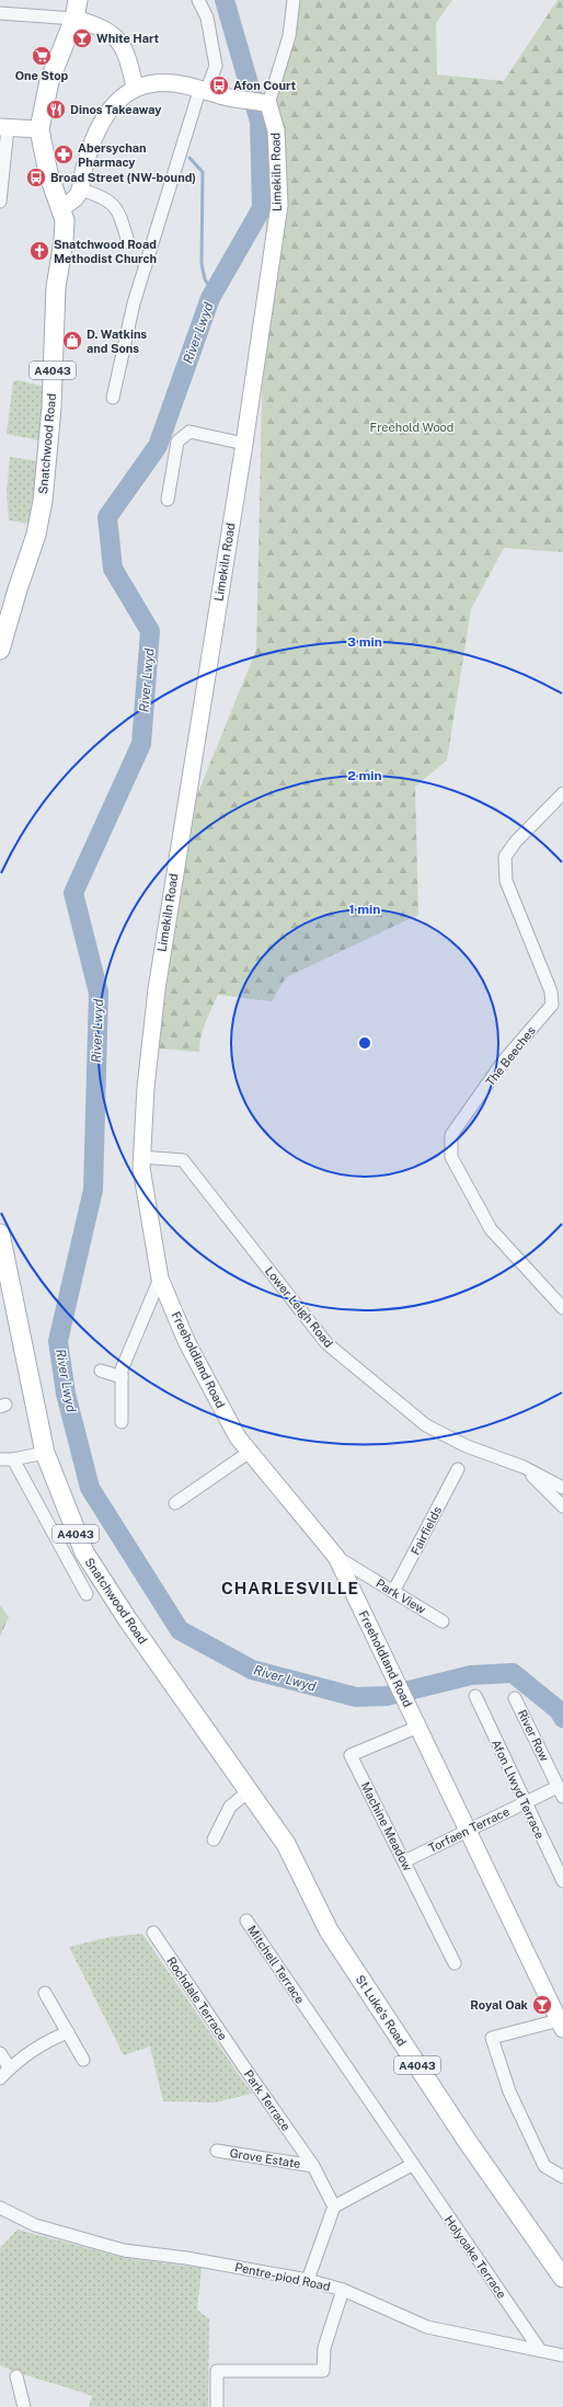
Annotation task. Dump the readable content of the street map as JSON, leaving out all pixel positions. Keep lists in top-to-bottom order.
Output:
{
  "streets": {
    "main road": [
      "Limekiln Road",
      "A4043",
      "Snatchwood Road",
      "Freeholdland Road",
      "St Luke's Road"
    ],
    "street": [
      "The Beeches",
      "Lower Leigh Road",
      "Fairfields",
      "Park View",
      "River Row",
      "Afon Llwyd Terrace",
      "Machine Meadow",
      "Torfaen Terrace",
      "Mitchell Terrace",
      "Rochdale Terrace",
      "Park Terrace",
      "Grove Estate",
      "Holyoake Terrace",
      "Pentre-piod Road"
    ]
  },
  "crossings": [
    ["Limekiln Road", "Lower Leigh Road"],
    ["Limekiln Road", "Freeholdland Road"],
    ["A4043", "Snatchwood Road"],
    ["Snatchwood Road", "St Luke's Road"],
    ["Lower Leigh Road", "Freeholdland Road"],
    ["Freeholdland Road", "Park View"],
    ["Freeholdland Road", "Machine Meadow"],
    ["Freeholdland Road", "Torfaen Terrace"],
    ["Fairfields", "Park View"],
    ["River Row", "Torfaen Terrace"],
    ["Afon Llwyd Terrace", "Torfaen Terrace"],
    ["Machine Meadow", "Torfaen Terrace"],
    ["Mitchell Terrace", "Holyoake Terrace"],
    ["Rochdale Terrace", "Park Terrace"],
    ["Park Terrace", "Grove Estate"],
    ["Holyoake Terrace", "Pentre-piod Road"]
  ],
  "districts": ["CHARLESVILLE"],
  "water": ["River Lwyd"],
  "parks": ["Freehold Wood"],
  "places": {
    "bar": ["White Hart", "Royal Oak"],
    "supermarket": ["One Stop"],
    "bus stop": ["Afon Court", "Broad Street (NW-bound)"],
    "restaurant": ["Dinos Takeaway"],
    "pharmacy": ["Abersychan Pharmacy"],
    "church": ["Snatchwood Road Methodist Church"],
    "shop": ["D. Watkins and Sons"]
  },
  "rings": ["3 min", "2 min", "1 min"]
}
